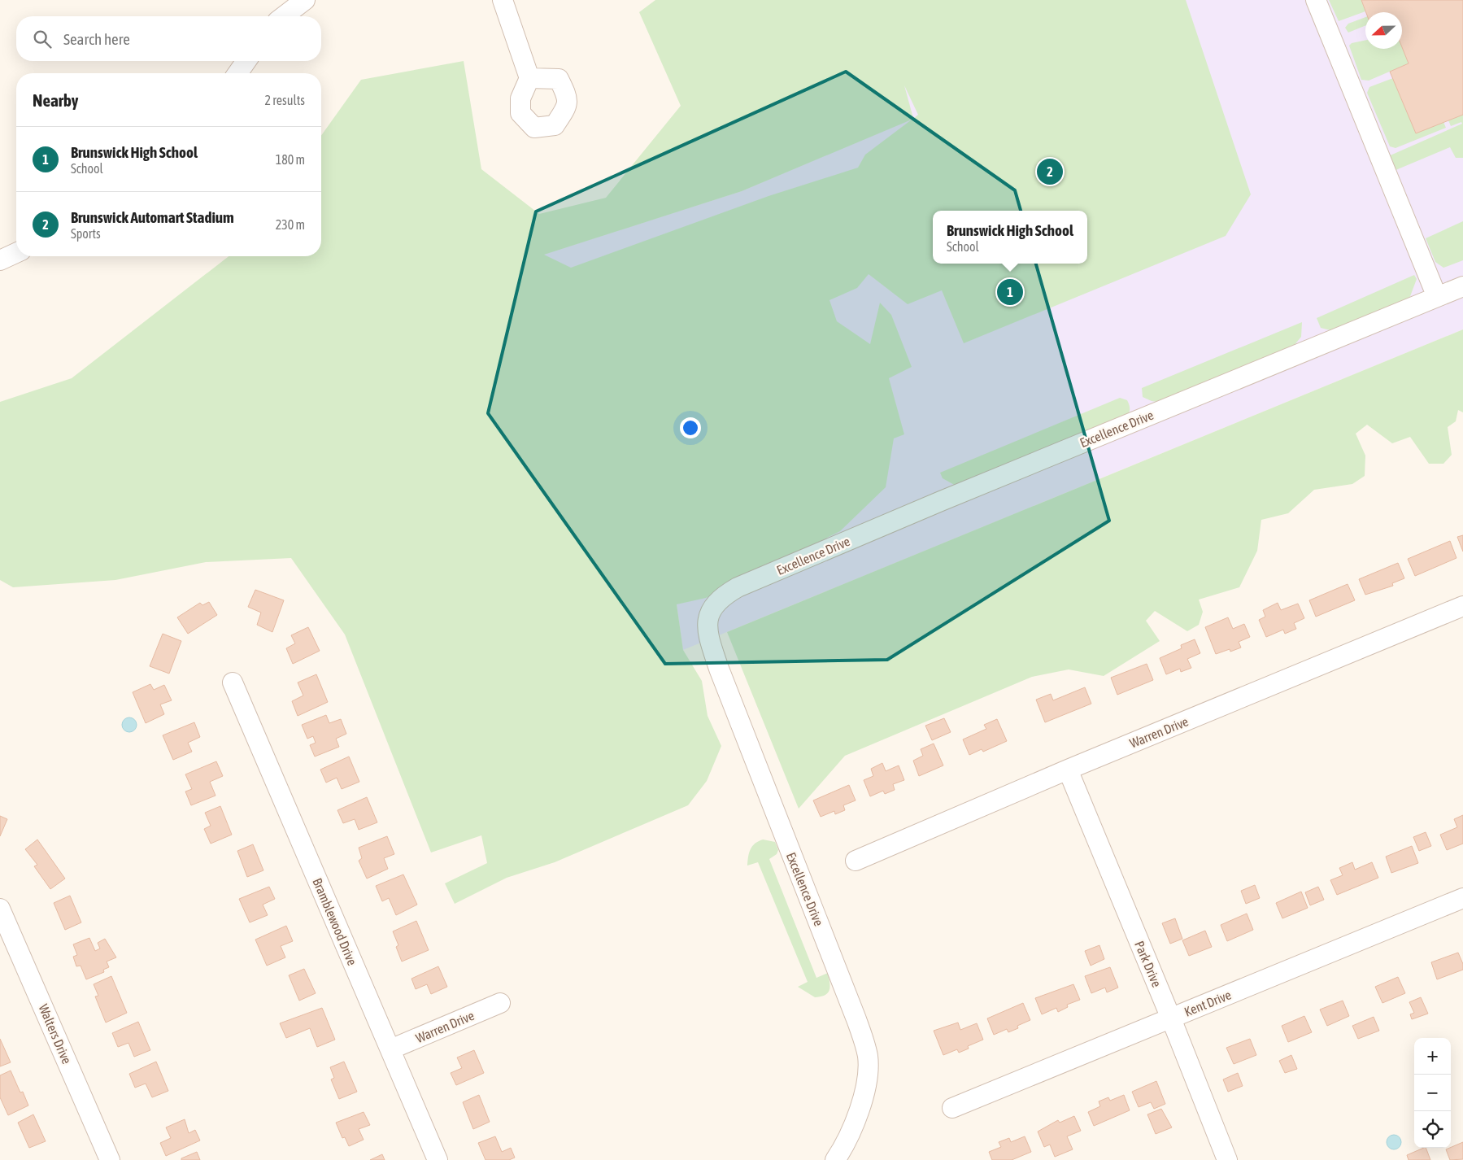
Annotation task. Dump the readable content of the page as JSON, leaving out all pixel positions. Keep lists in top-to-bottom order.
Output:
{
  "streets": {
    "street": [
      "Excellence Drive",
      "Warren Drive",
      "Bramblewood Drive",
      "Park Drive",
      "Kent Drive",
      "Walters Drive"
    ]
  },
  "crossings": [
    ["Warren Drive", "Bramblewood Drive"],
    ["Warren Drive", "Park Drive"],
    ["Park Drive", "Kent Drive"]
  ],
  "north": "left",
  "page": {
    "search": "Search here",
    "heading": ["Nearby", "2 results"],
    "list": [
      {
        "mark": "1",
        "name": "Brunswick High School",
        "note": "School",
        "value": "180 m"
      },
      {
        "mark": "2",
        "name": "Brunswick Automart Stadium",
        "note": "Sports",
        "value": "230 m"
      }
    ],
    "pins": ["2", "1"],
    "popup": ["Brunswick High School", "School"],
    "map_buttons": ["+", "−"]
  }
}
